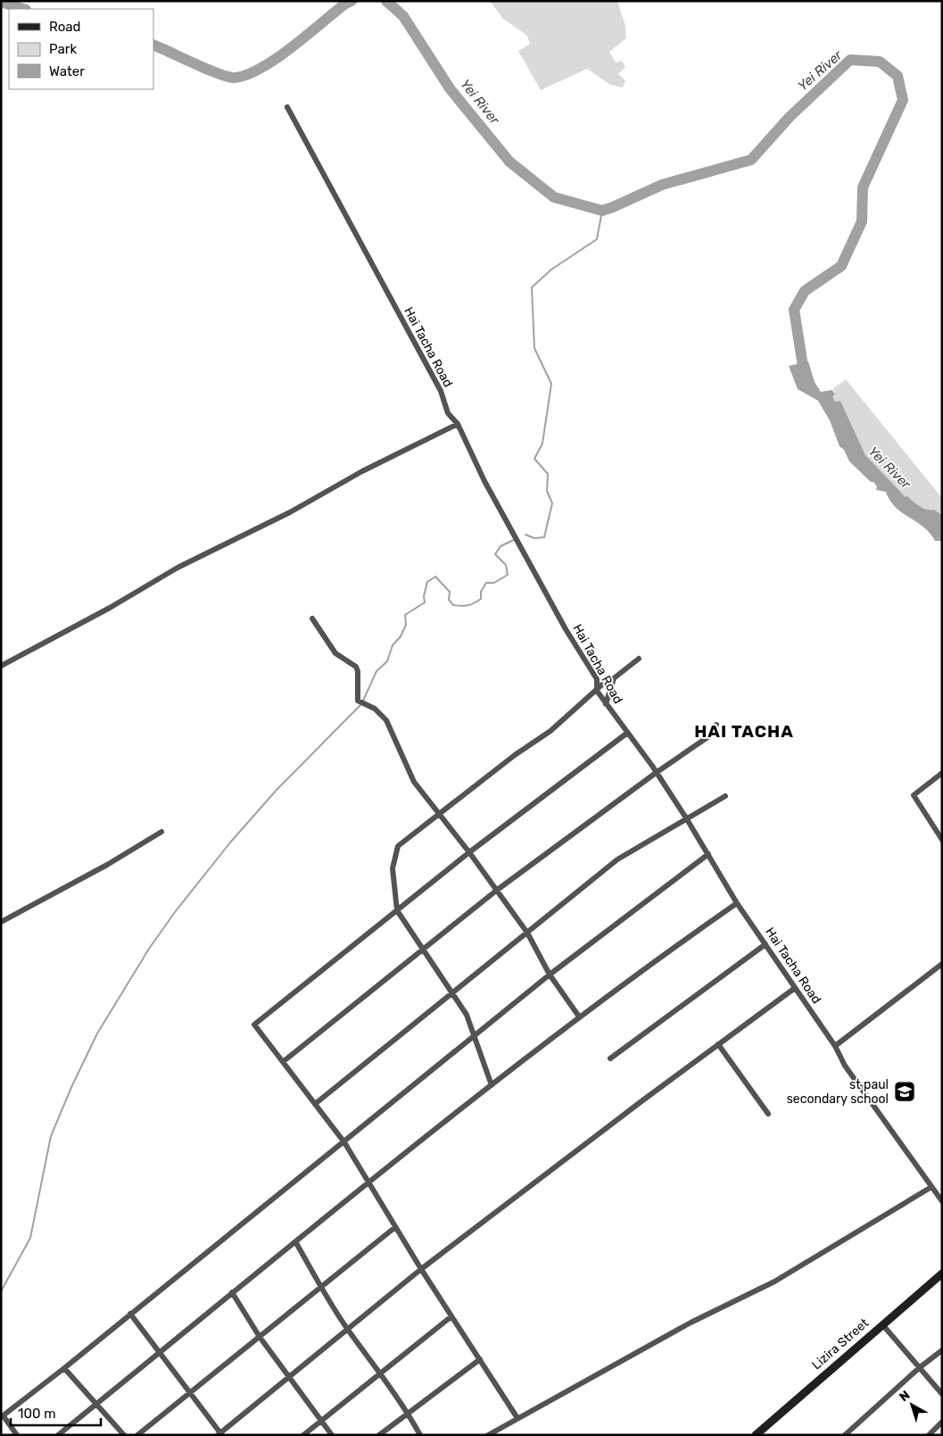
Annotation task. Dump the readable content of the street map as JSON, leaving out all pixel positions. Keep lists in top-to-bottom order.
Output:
{
  "streets": {
    "street": ["Hai Tacha Road", "Lizira Street"]
  },
  "districts": ["HAI TACHA"],
  "water": ["Yei River"],
  "places": {
    "school or university": ["st paul secondary school"]
  },
  "legend": ["Road", "Park", "Water"],
  "scale_bar": "100 m",
  "north": "top left"
}
